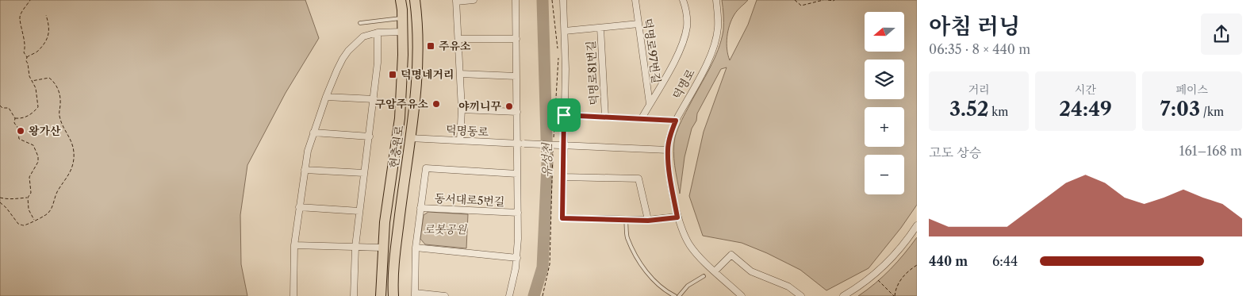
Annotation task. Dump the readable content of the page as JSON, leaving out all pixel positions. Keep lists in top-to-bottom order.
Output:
{
  "streets": {
    "main road": ["현충원로"],
    "street": [
      "덕명로97번길",
      "덕명로81번길",
      "덕명로",
      "덕명동로",
      "동서대로5번길"
    ]
  },
  "crossings": [
    ["덕명로97번길", "덕명로81번길"],
    ["덕명로81번길", "덕명로"],
    ["덕명동로", "현충원로"],
    ["덕명동로", "동서대로5번길"]
  ],
  "water": ["유성천"],
  "parks": ["로봇공원"],
  "places": {
    "transit": ["주유소", "덕명네거리"],
    "other": ["구암주유소", "야끼니꾸", "왕가산"]
  },
  "north": "left",
  "page": {
    "heading": ["아침 러닝", "06:35 · 8 × 440 m"],
    "map_buttons": ["+", "−"],
    "stats": [
      ["거리", "3.52 km"],
      ["시간", "24:49"],
      ["페이스", "7:03 /km"]
    ],
    "chart": ["고도 상승", "161–168 m"],
    "list": [
      {
        "name": "440 m",
        "note": "6:44"
      }
    ]
  }
}
